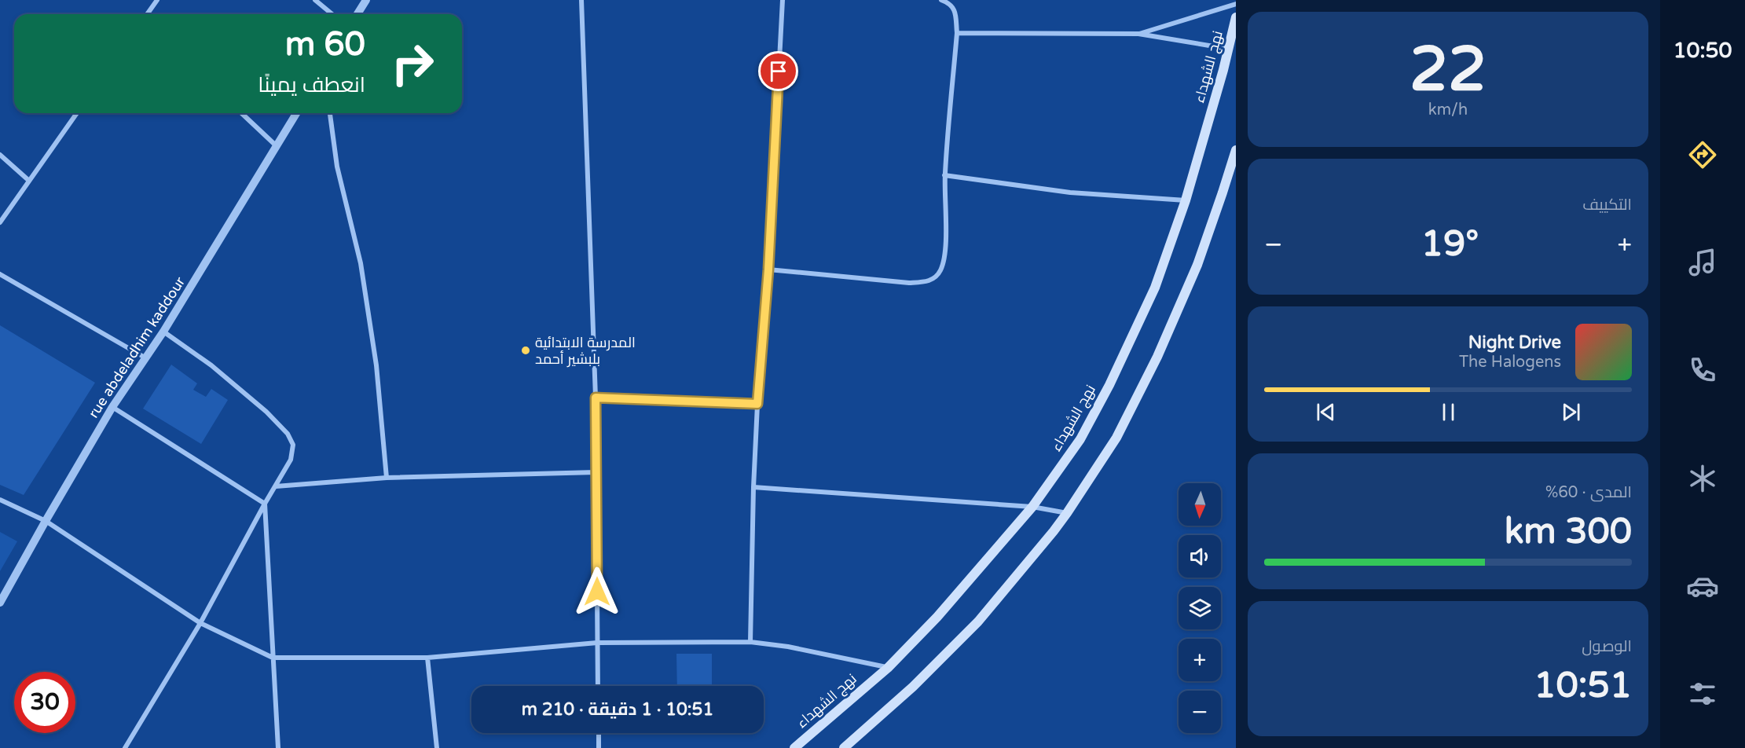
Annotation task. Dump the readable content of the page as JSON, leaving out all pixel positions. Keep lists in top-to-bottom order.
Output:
{
  "streets": {
    "main road": ["نهج الشهداء"],
    "street": ["rue abdeladhim kaddour"]
  },
  "places": ["المدرسة الابتدائية بلبشير أحمد"],
  "north": "bottom",
  "page": {
    "tabs": "10:50",
    "tile": [
      ["22", "km/h"],
      "التكييف",
      ["المدى · 60%", "300 km"],
      ["الوصول", "10:51"]
    ],
    "turn": ["60 m", "انعطف يمينًا"],
    "heat": ["−", "19°", "+"],
    "song": ["Night Drive", "The Halogens"],
    "map_buttons": ["+", "−"],
    "limit": "30",
    "trip": "10:51 · 1 دقيقة · 210 m"
  }
}
